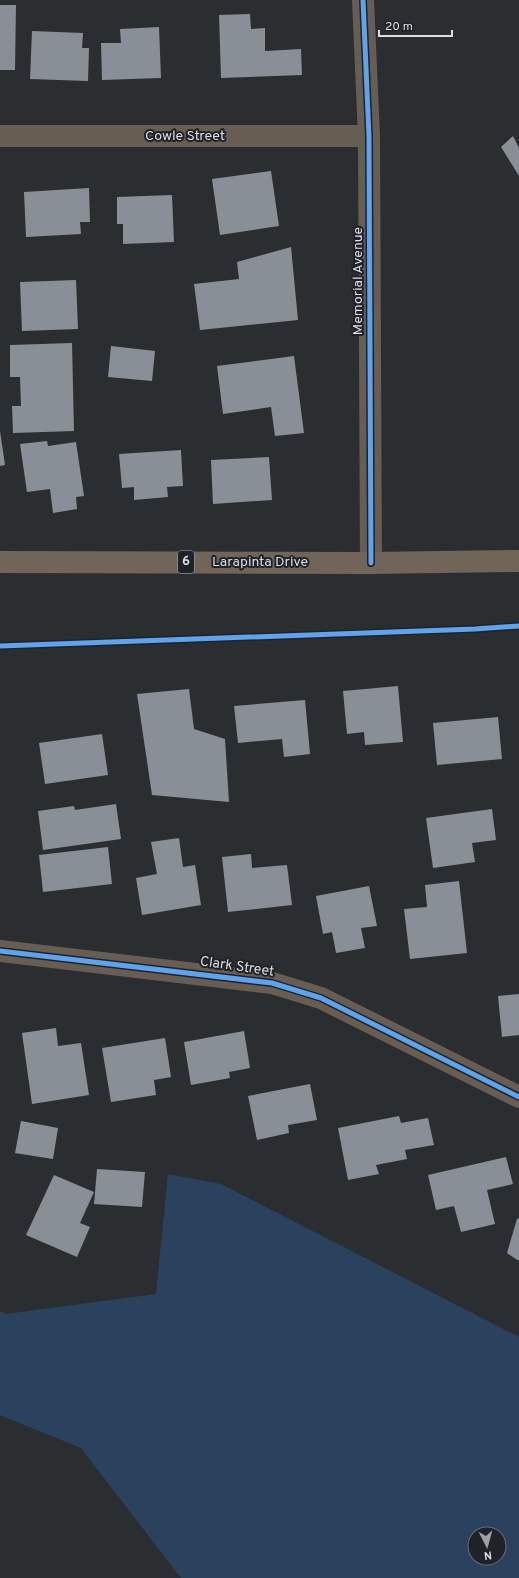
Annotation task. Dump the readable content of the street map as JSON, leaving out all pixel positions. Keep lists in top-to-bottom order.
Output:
{
  "streets": {
    "main road": ["6", "Larapinta Drive"],
    "street": ["Cowle Street", "Memorial Avenue", "Clark Street"]
  },
  "crossings": [
    ["Cowle Street", "Memorial Avenue"],
    ["Memorial Avenue", "Larapinta Drive"]
  ],
  "scale_bar": "20 m",
  "north": "bottom"
}
